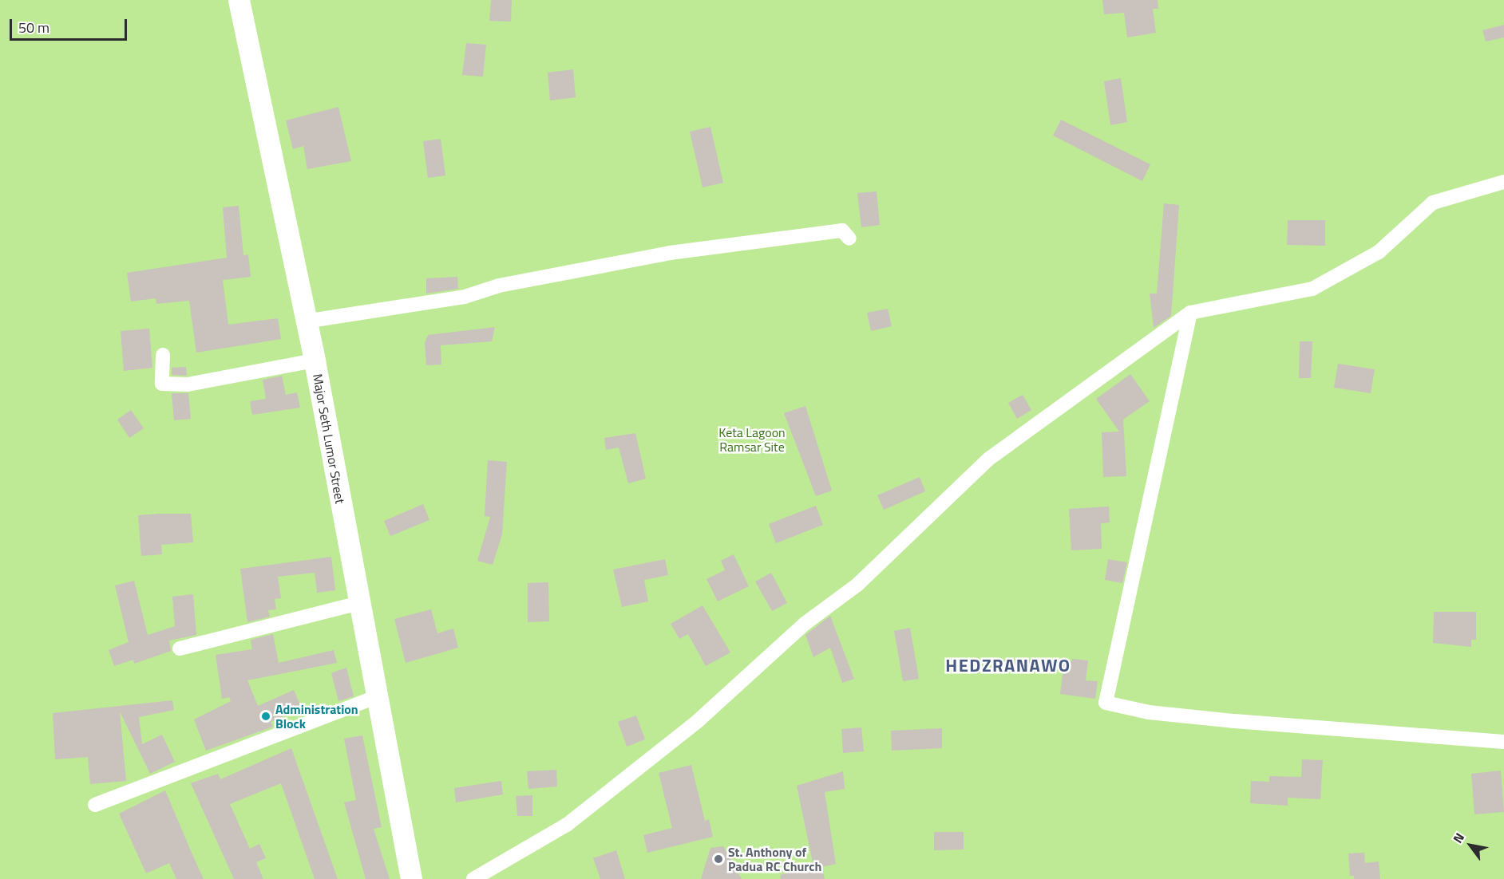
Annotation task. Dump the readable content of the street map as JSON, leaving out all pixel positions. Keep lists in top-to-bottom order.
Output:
{
  "streets": {
    "main road": ["Major Seth Lumor Street"]
  },
  "districts": ["HEDZRANAWO"],
  "parks": ["Keta Lagoon Ramsar Site"],
  "places": ["Administration Block", "St. Anthony of Padua RC Church"],
  "scale_bar": "50 m",
  "north": "top left"
}
